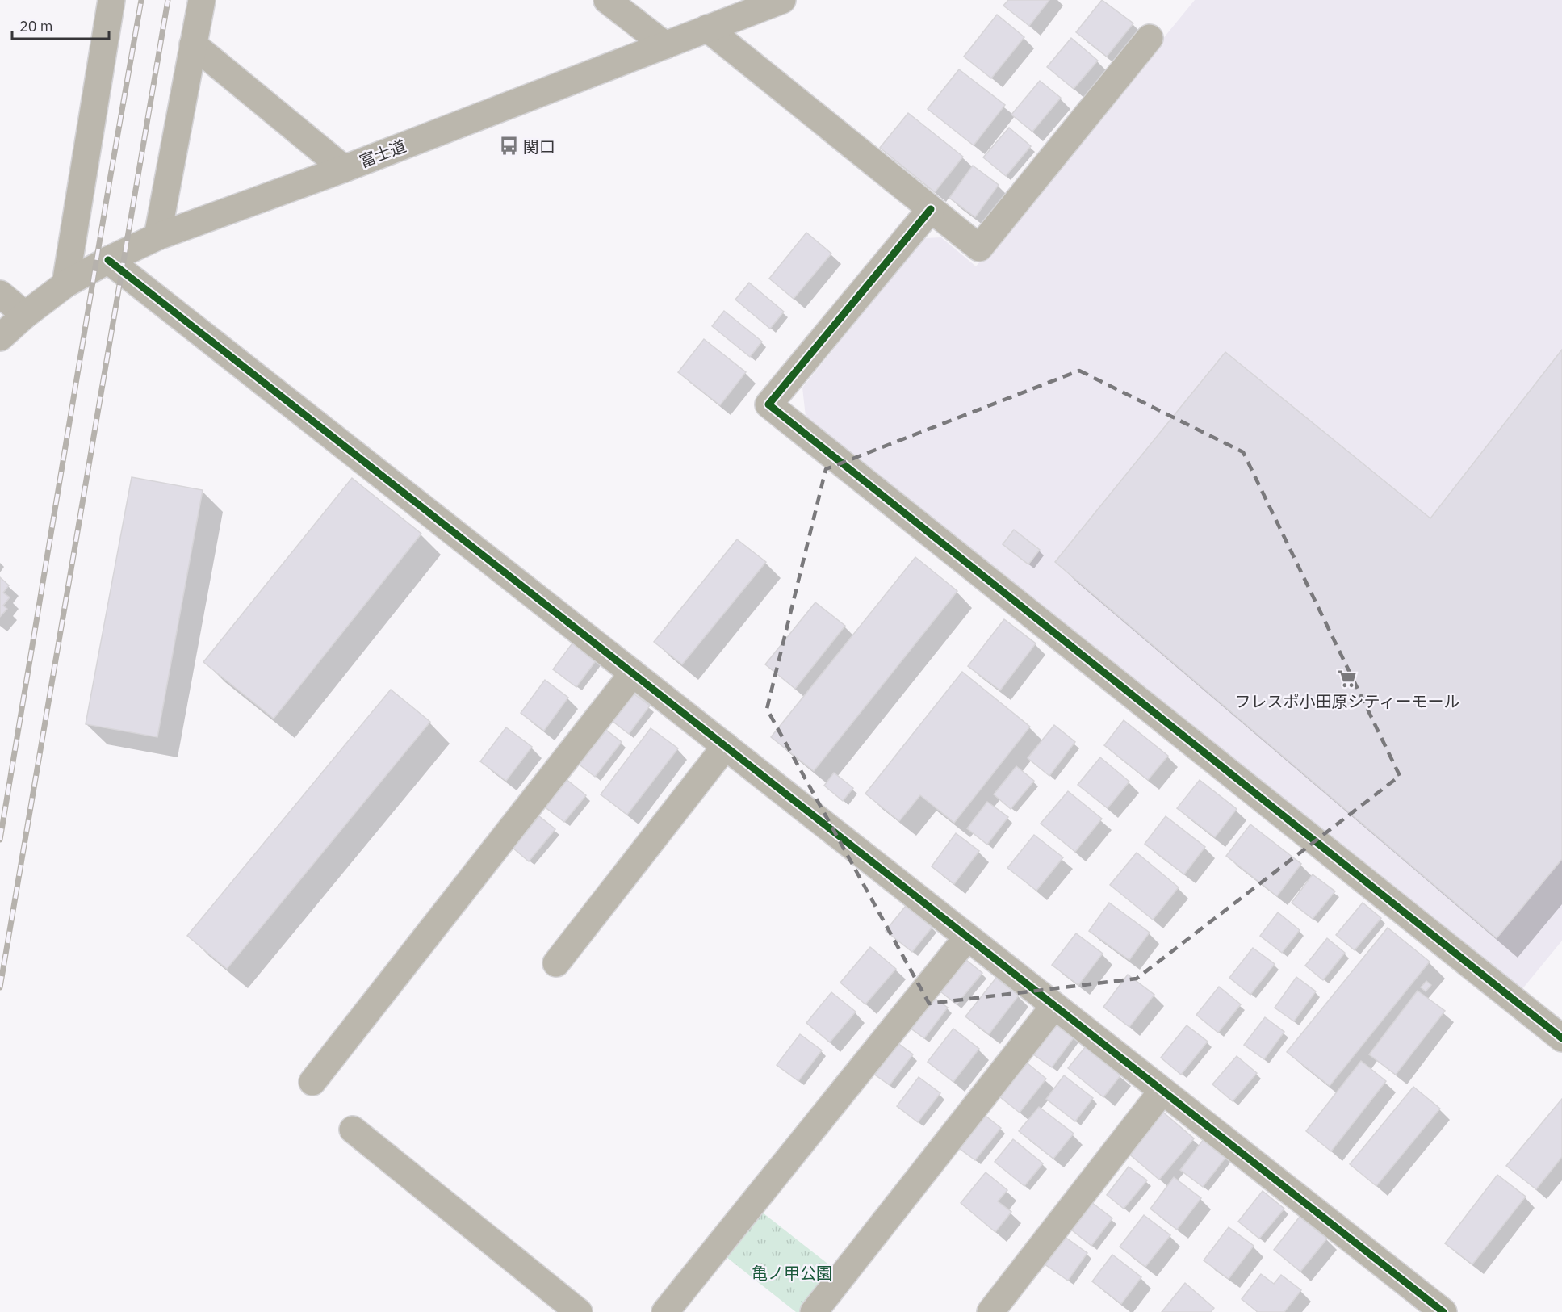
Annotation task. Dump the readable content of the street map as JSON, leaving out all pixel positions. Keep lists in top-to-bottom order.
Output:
{
  "streets": {
    "street": ["富士道"]
  },
  "parks": ["亀ノ甲公園"],
  "places": {
    "bus stop": ["関口"],
    "supermarket": ["フレスポ小田原シティーモール"]
  },
  "scale_bar": "20 m"
}
